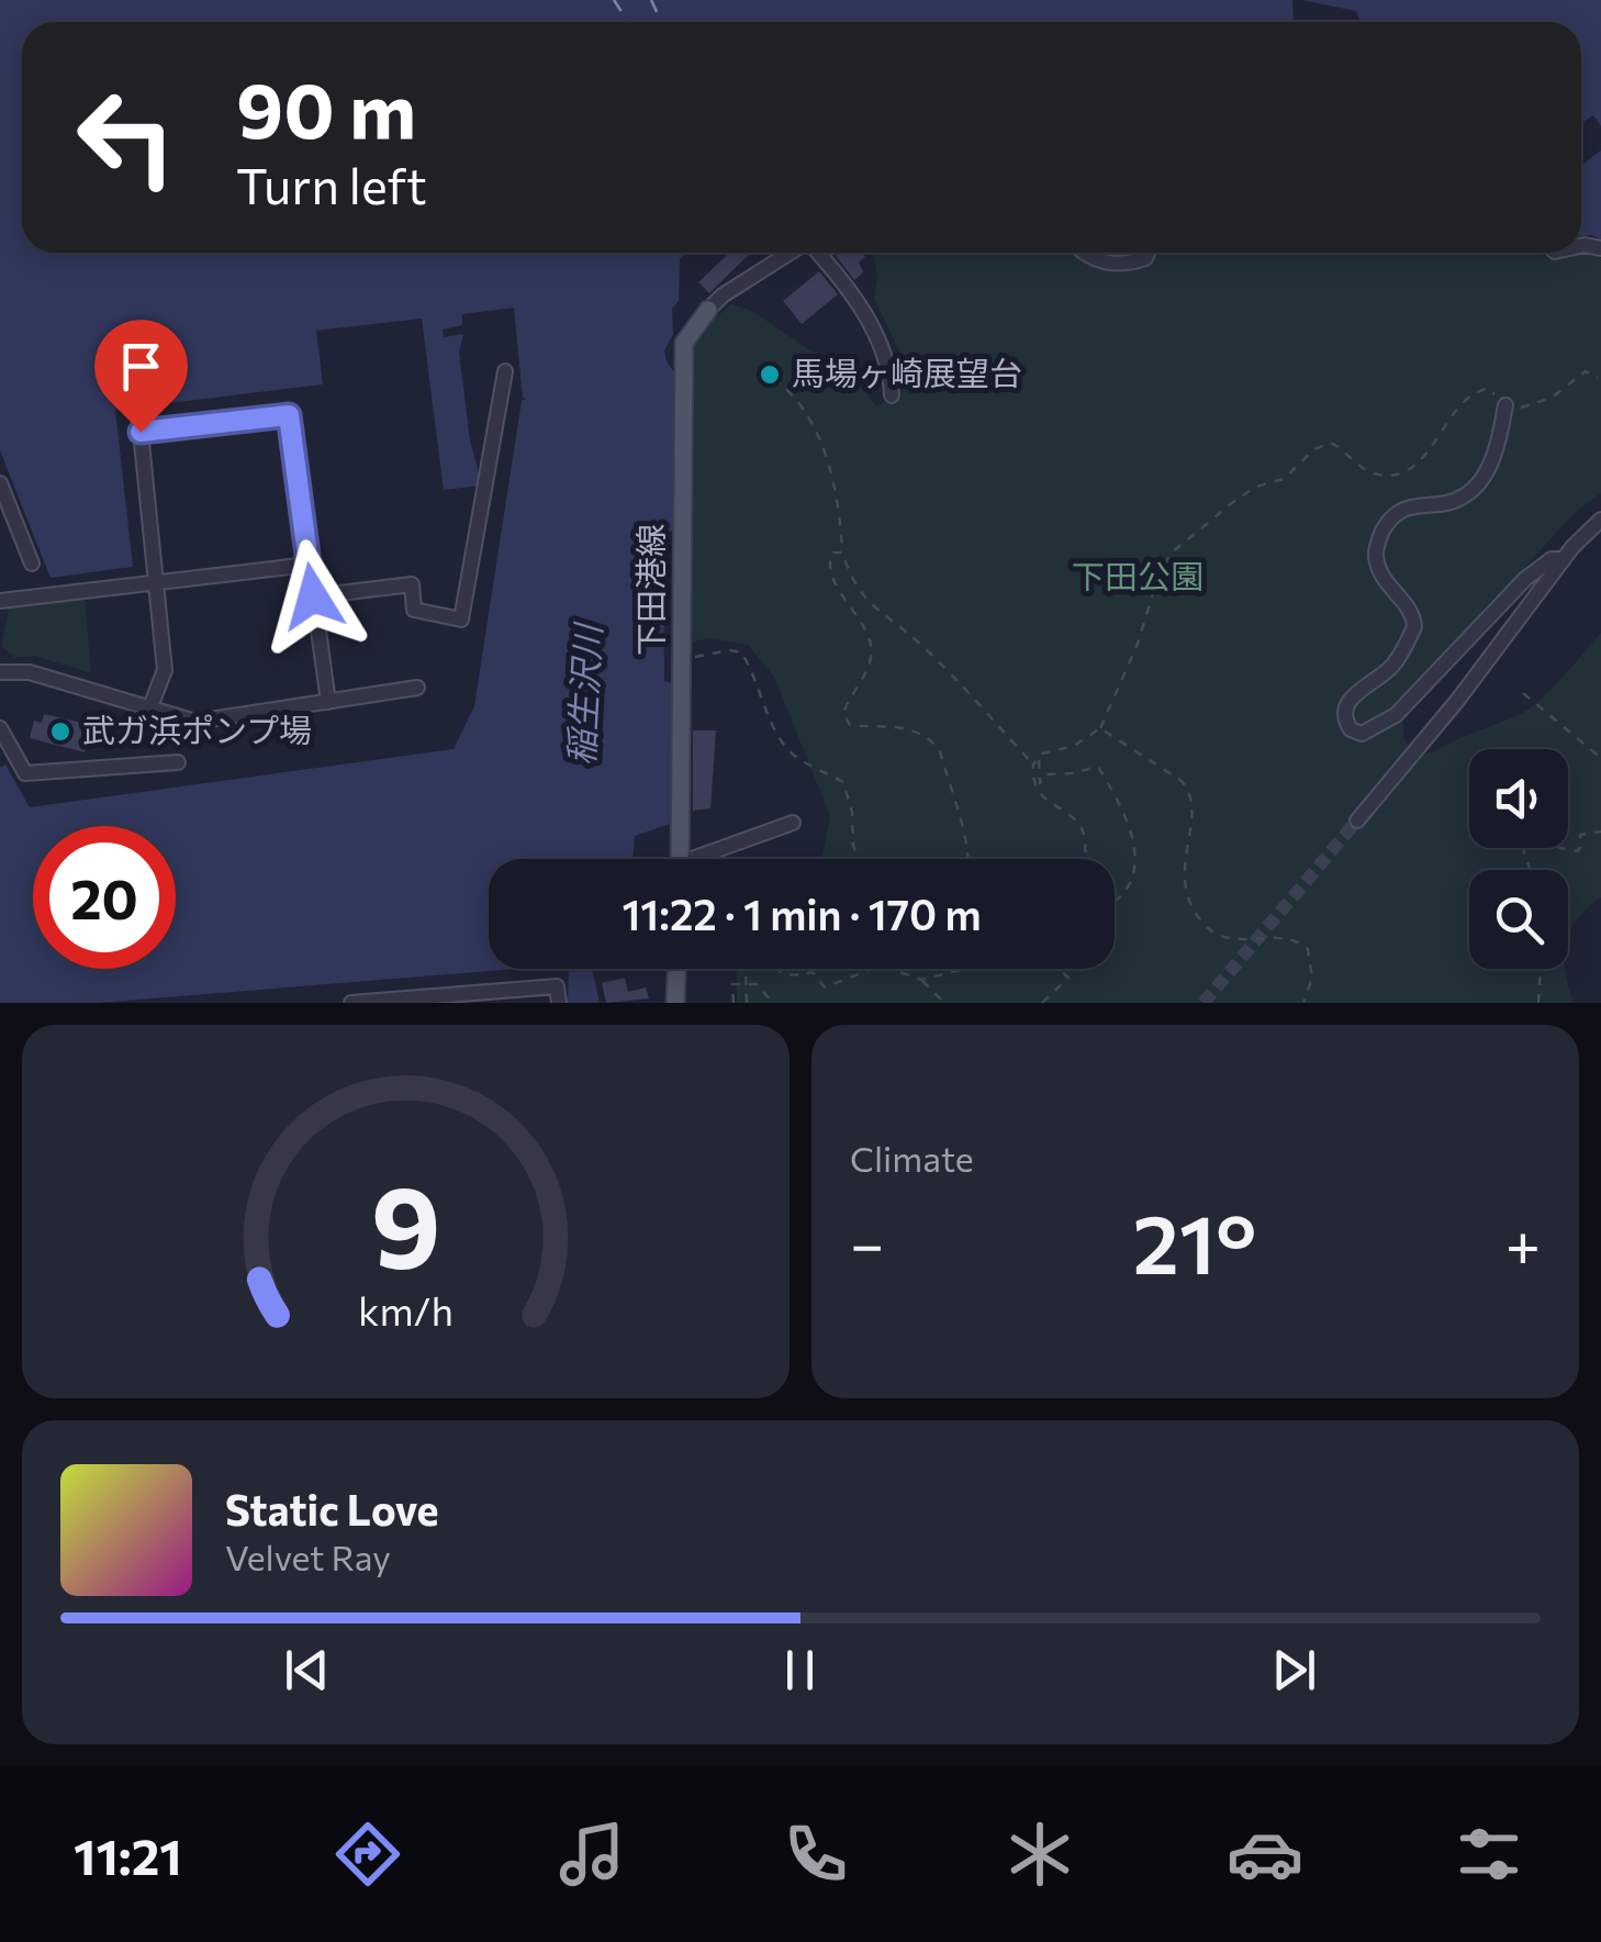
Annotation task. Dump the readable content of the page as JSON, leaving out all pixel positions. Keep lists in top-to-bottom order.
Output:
{
  "streets": {
    "main road": ["下田港線"]
  },
  "water": ["稲生沢川"],
  "parks": ["下田公園"],
  "places": ["馬場ヶ崎展望台", "武ガ浜ポンプ場"],
  "page": {
    "turn": ["90 m", "Turn left"],
    "limit": "20",
    "trip": "11:22 · 1 min · 170 m",
    "tile": "Climate",
    "heat": ["−", "21°", "+"],
    "song": ["Static Love", "Velvet Ray"],
    "tabs": "11:21",
    "gauge": ["9", "km/h"]
  }
}
